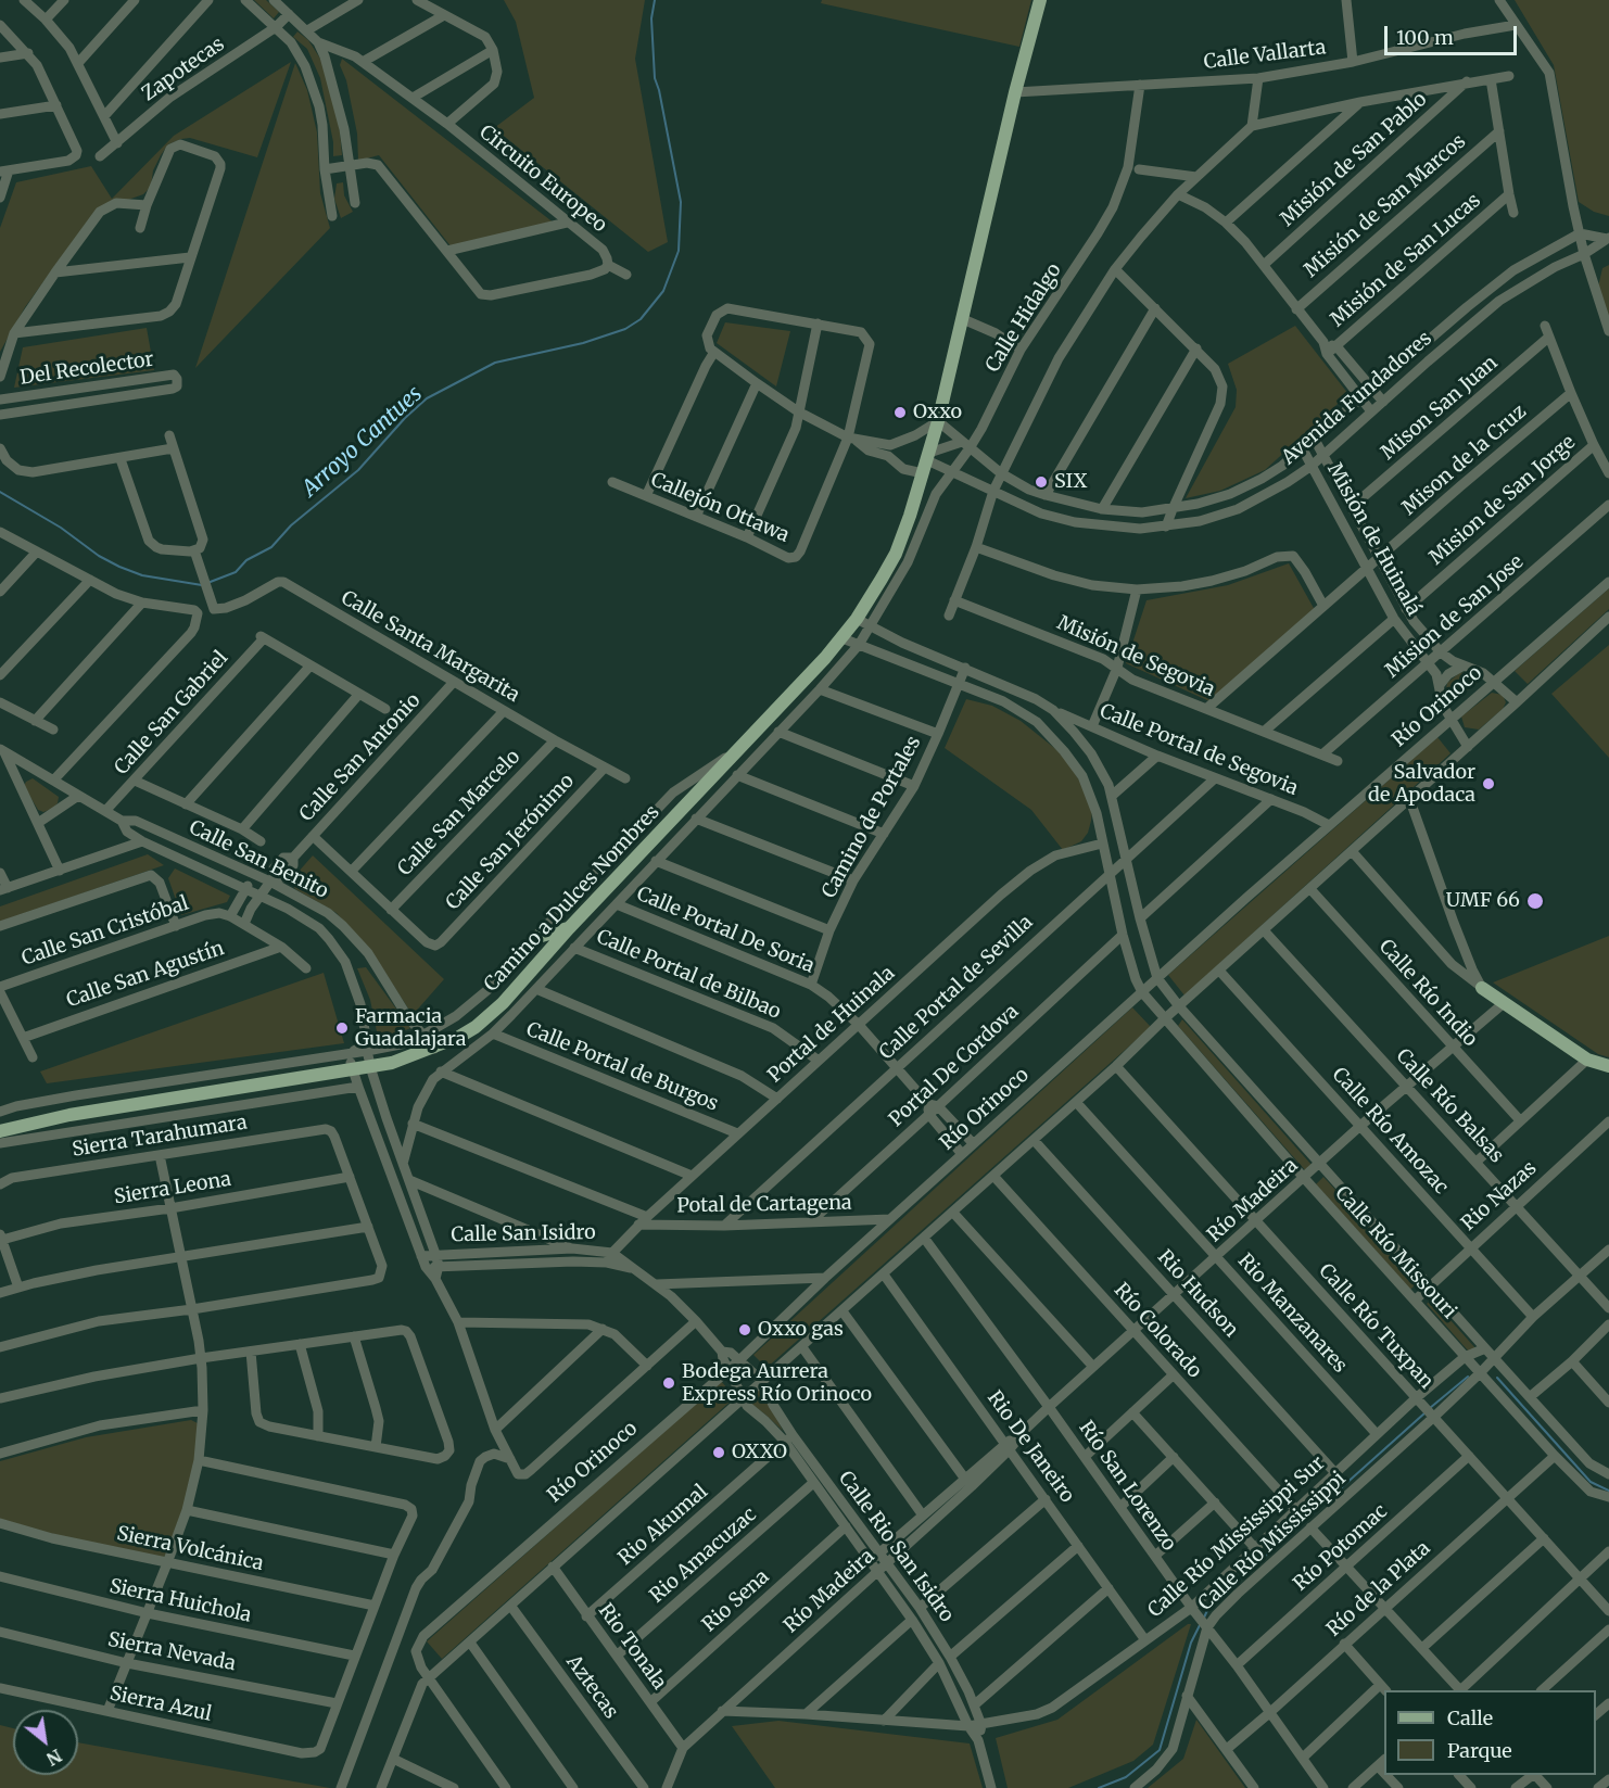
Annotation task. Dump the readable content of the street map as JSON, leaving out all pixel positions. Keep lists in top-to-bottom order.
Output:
{
  "streets": {
    "main road": ["Camino a Dulces Nombres"],
    "street": [
      "Calle Vallarta",
      "Zapotecas",
      "Misión de San Pablo",
      "Circuito Europeo",
      "Misión de San Marcos",
      "Misión de San Lucas",
      "Calle Hidalgo",
      "Del Recolector",
      "Avenida Fundadores",
      "Mison San Juan",
      "Mison de la Cruz",
      "Mision de San Jorge",
      "Callejón Ottawa",
      "Misión de Huinalá",
      "Mision de San Jose",
      "Calle Santa Margarita",
      "Misión de Segovia",
      "Río Orinoco",
      "Calle San Gabriel",
      "Calle Portal de Segovia",
      "Calle San Antonio",
      "Calle San Marcelo",
      "Camino de Portales",
      "Calle San Jerónimo",
      "Calle San Benito",
      "Calle Portal De Soria",
      "Calle San Cristóbal",
      "Calle San Agustín",
      "Calle Portal de Bilbao",
      "Calle Portal de Sevilla",
      "Calle Río Indio",
      "Portal de Huinala",
      "Portal De Cordova",
      "Calle Portal de Burgos",
      "Calle Río Balsas",
      "Calle Río Amozac",
      "Sierra Tarahumara",
      "Sierra Leona",
      "Rio Nazas",
      "Río Madeira",
      "Potal de Cartagena",
      "Calle San Isidro",
      "Calle Río Missouri",
      "Rio Hudson",
      "Rio Manzanares",
      "Calle Río Tuxpan",
      "Río Colorado",
      "Rio De Janeiro",
      "Río San Lorenzo",
      "Rio Akumal",
      "Calle Río Mississippi Sur",
      "Calle Río Mississippi",
      "Calle Rio San Isidro",
      "Río Potomac",
      "Sierra Volcánica",
      "Rio Amacuzac",
      "Río de la Plata",
      "Sierra Huichola",
      "Rio Sena",
      "Rio Tonala",
      "Sierra Nevada",
      "Aztecas",
      "Sierra Azul"
    ]
  },
  "crossings": [
    ["Calle Vallarta", "Calle Hidalgo"],
    ["Calle Vallarta", "Camino a Dulces Nombres"],
    ["Calle Hidalgo", "Avenida Fundadores"],
    ["Calle Hidalgo", "Calle Portal de Segovia"],
    ["Calle Hidalgo", "Camino a Dulces Nombres"],
    ["Avenida Fundadores", "Callejón Ottawa"],
    ["Avenida Fundadores", "Misión de Huinalá"],
    ["Avenida Fundadores", "Camino a Dulces Nombres"],
    ["Mison San Juan", "Misión de Huinalá"],
    ["Mison de la Cruz", "Misión de Huinalá"],
    ["Mison de la Cruz", "Misión de Segovia"],
    ["Mision de San Jorge", "Misión de Huinalá"],
    ["Misión de Huinalá", "Mision de San Jose"],
    ["Misión de Huinalá", "Río Orinoco"],
    ["Mision de San Jose", "Misión de Segovia"],
    ["Calle Santa Margarita", "Calle San Antonio"],
    ["Calle Santa Margarita", "Calle San Marcelo"],
    ["Calle Santa Margarita", "Calle San Jerónimo"],
    ["Río Orinoco", "Calle Portal de Segovia"],
    ["Río Orinoco", "Calle Portal De Soria"],
    ["Río Orinoco", "Potal de Cartagena"],
    ["Río Orinoco", "Calle Río Missouri"],
    ["Río Orinoco", "Calle Rio San Isidro"],
    ["Calle San Gabriel", "Calle San Benito"],
    ["Calle Portal de Segovia", "Camino de Portales"],
    ["Calle Portal de Segovia", "Camino a Dulces Nombres"],
    ["Calle Portal de Segovia", "Calle Portal de Sevilla"],
    ["Calle Portal de Segovia", "Calle Río Missouri"],
    ["Calle San Antonio", "Calle San Benito"],
    ["Calle San Marcelo", "Calle San Jerónimo"],
    ["Camino de Portales", "Calle Portal De Soria"],
    ["Calle San Benito", "Camino a Dulces Nombres"],
    ["Camino a Dulces Nombres", "Calle Portal De Soria"],
    ["Camino a Dulces Nombres", "Calle Portal de Bilbao"],
    ["Camino a Dulces Nombres", "Calle Portal de Burgos"],
    ["Calle Portal De Soria", "Calle Portal de Sevilla"],
    ["Calle Portal De Soria", "Portal de Huinala"],
    ["Calle Portal De Soria", "Portal De Cordova"],
    ["Calle Portal de Bilbao", "Portal de Huinala"],
    ["Calle Portal de Sevilla", "Potal de Cartagena"],
    ["Calle Portal de Sevilla", "Calle Río Missouri"],
    ["Calle Río Indio", "Río Madeira"],
    ["Portal de Huinala", "Calle Portal de Burgos"],
    ["Portal de Huinala", "Potal de Cartagena"],
    ["Portal de Huinala", "Calle San Isidro"],
    ["Portal De Cordova", "Potal de Cartagena"],
    ["Portal De Cordova", "Calle Río Missouri"],
    ["Calle Río Balsas", "Rio Nazas"],
    ["Calle Río Balsas", "Río Madeira"],
    ["Calle Río Balsas", "Calle Río Mississippi"],
    ["Calle Río Amozac", "Rio Nazas"],
    ["Calle Río Amozac", "Río Madeira"],
    ["Calle Río Amozac", "Calle Río Mississippi"],
    ["Sierra Tarahumara", "Sierra Leona"],
    ["Rio Nazas", "Calle Río Missouri"],
    ["Río Madeira", "Calle Río Missouri"],
    ["Río Madeira", "Rio Hudson"],
    ["Río Madeira", "Rio Manzanares"],
    ["Río Madeira", "Calle Río Tuxpan"],
    ["Río Madeira", "Río Colorado"],
    ["Río Madeira", "Rio De Janeiro"],
    ["Río Madeira", "Río San Lorenzo"],
    ["Río Madeira", "Calle Río Mississippi Sur"],
    ["Río Madeira", "Calle Rio San Isidro"],
    ["Río Madeira", "Rio Tonala"],
    ["Calle Río Missouri", "Calle Río Mississippi Sur"],
    ["Calle Río Missouri", "Calle Río Mississippi"],
    ["Calle Río Missouri", "Río de la Plata"],
    ["Rio Hudson", "Calle Río Mississippi Sur"],
    ["Rio Manzanares", "Calle Río Mississippi Sur"],
    ["Calle Río Tuxpan", "Calle Río Mississippi Sur"],
    ["Calle Río Tuxpan", "Calle Río Mississippi"],
    ["Calle Río Tuxpan", "Río Potomac"],
    ["Calle Río Tuxpan", "Río de la Plata"],
    ["Río Colorado", "Calle Río Mississippi Sur"],
    ["Rio De Janeiro", "Calle Río Mississippi Sur"],
    ["Río San Lorenzo", "Calle Río Mississippi Sur"],
    ["Río San Lorenzo", "Calle Río Mississippi"],
    ["Río San Lorenzo", "Río Potomac"],
    ["Río San Lorenzo", "Río de la Plata"],
    ["Rio Akumal", "Calle Rio San Isidro"],
    ["Rio Akumal", "Rio Tonala"],
    ["Calle Río Mississippi Sur", "Calle Rio San Isidro"],
    ["Calle Rio San Isidro", "Rio Amacuzac"],
    ["Calle Rio San Isidro", "Rio Sena"],
    ["Rio Amacuzac", "Rio Tonala"],
    ["Rio Sena", "Rio Tonala"],
    ["Sierra Nevada", "Sierra Azul"]
  ],
  "water": ["Arroyo Cantues"],
  "places": [
    "Oxxo",
    "SIX",
    "Salvador de Apodaca",
    "UMF 66",
    "Farmacia Guadalajara",
    "Oxxo gas",
    "Bodega Aurrera Express Río Orinoco",
    "OXXO"
  ],
  "legend": ["Calle", "Parque"],
  "scale_bar": "100 m",
  "north": "bottom right"
}
